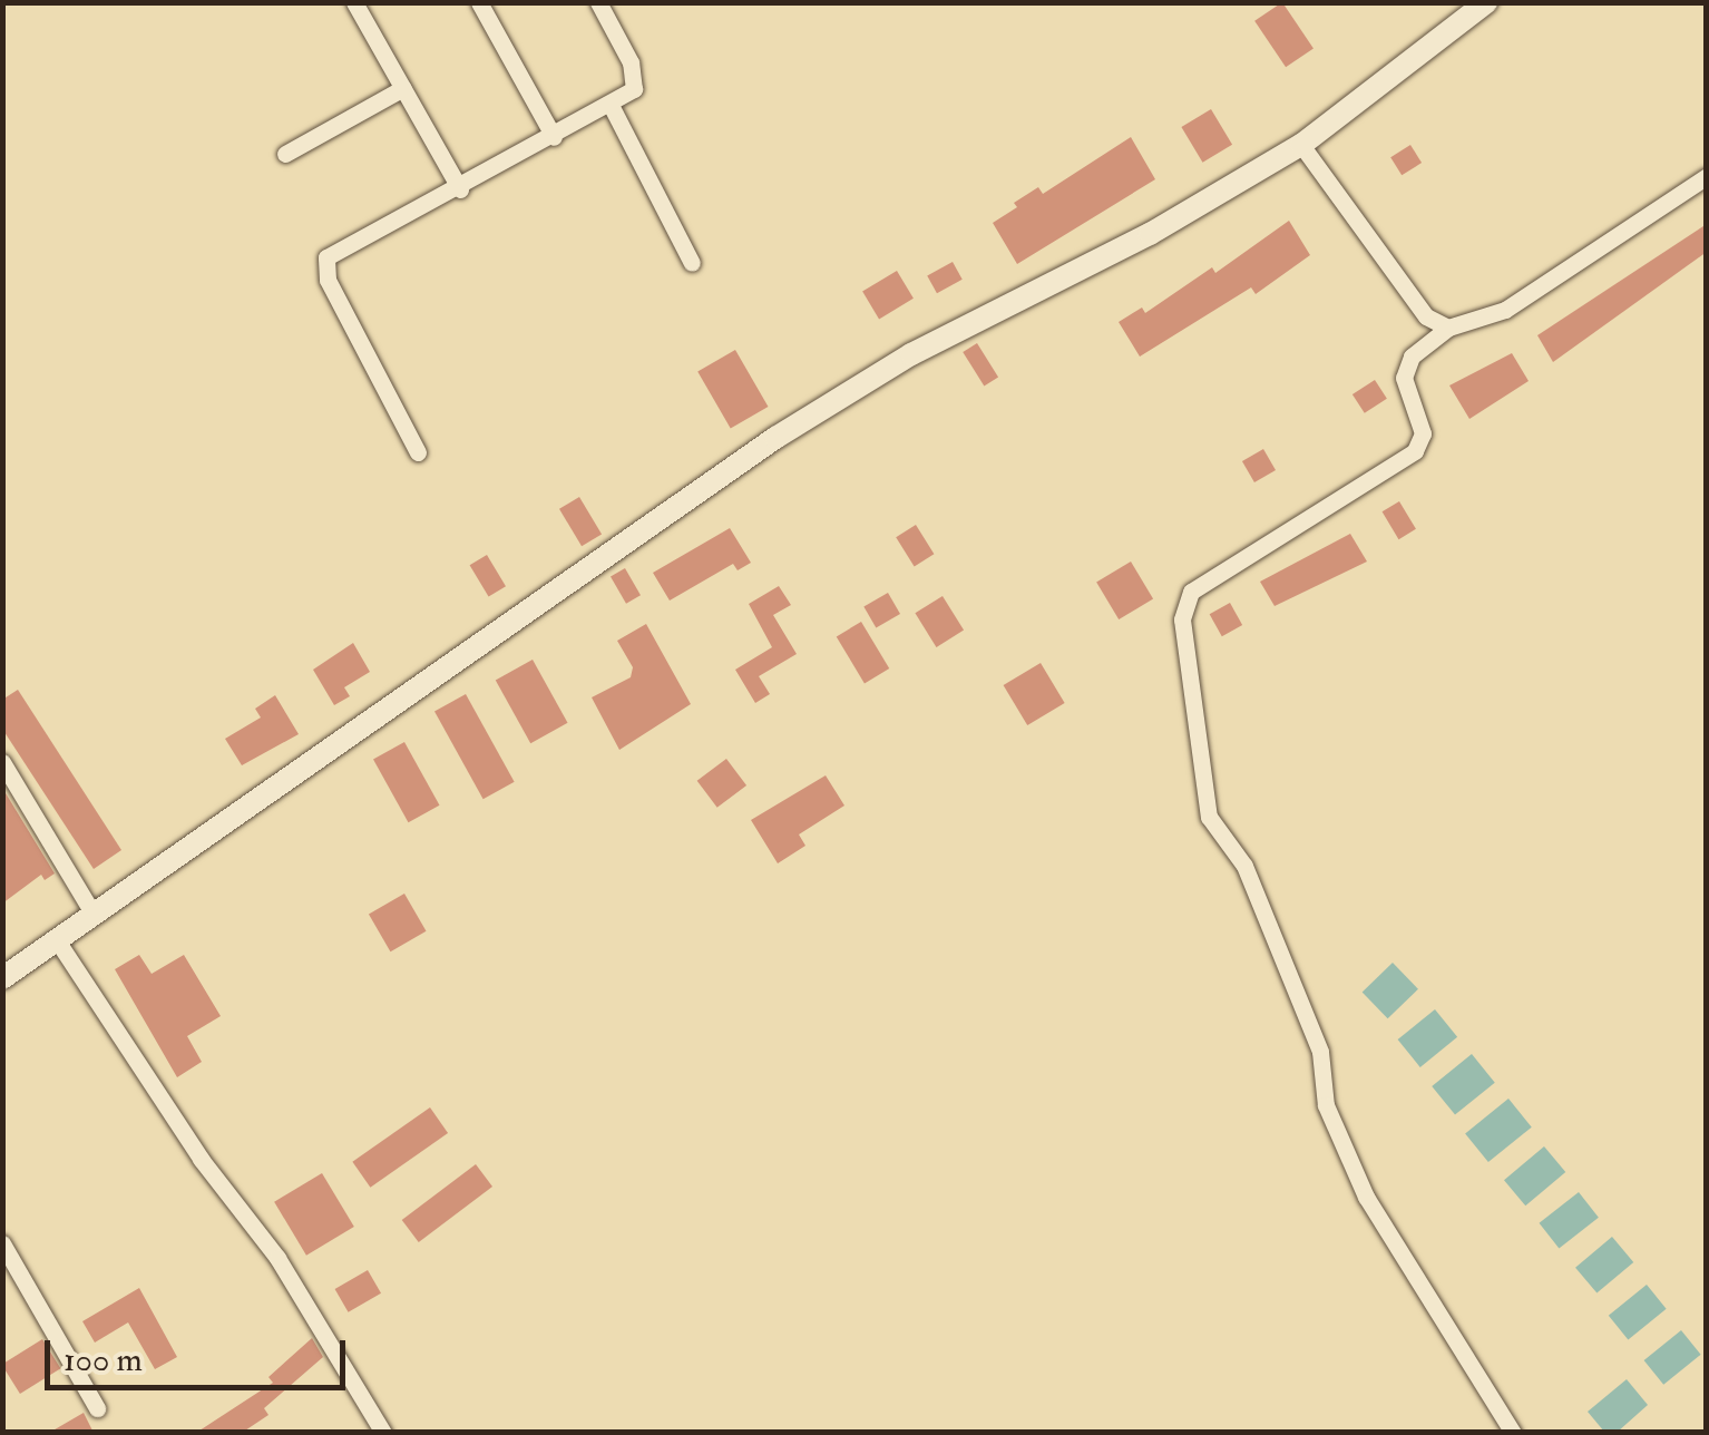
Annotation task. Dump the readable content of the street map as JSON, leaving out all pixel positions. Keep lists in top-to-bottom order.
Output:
{
  "scale_bar": "100 m"
}
